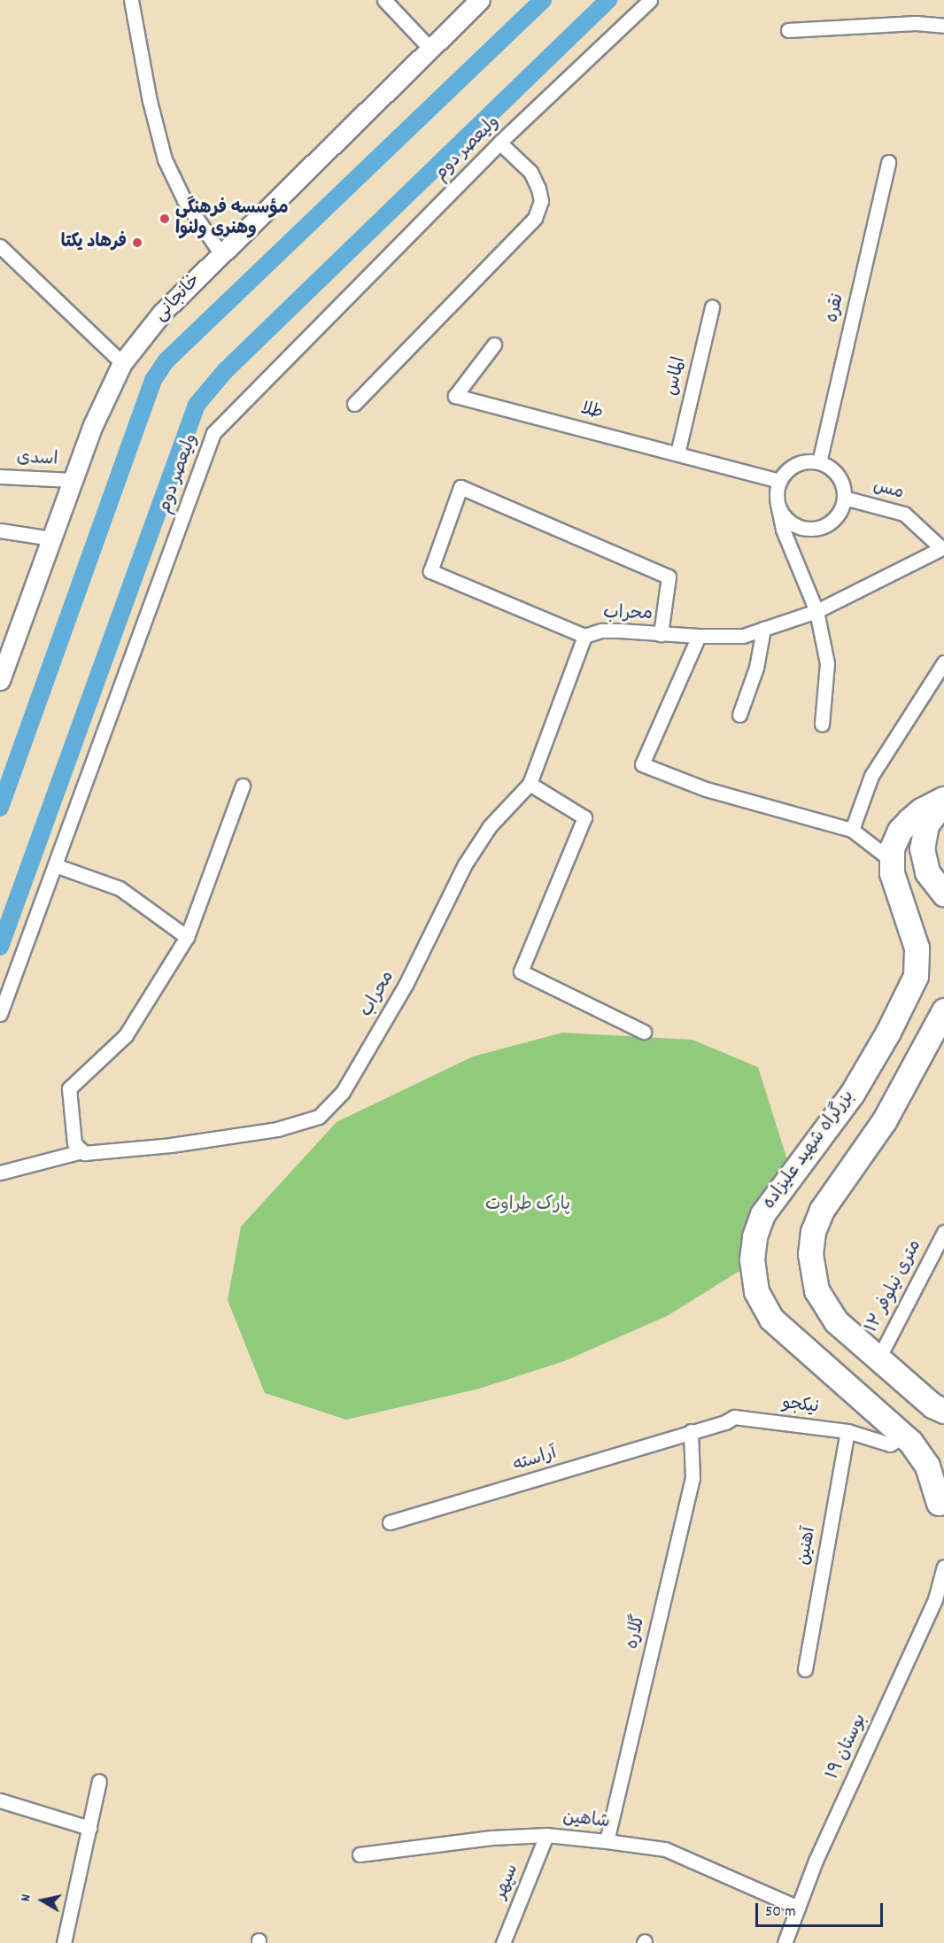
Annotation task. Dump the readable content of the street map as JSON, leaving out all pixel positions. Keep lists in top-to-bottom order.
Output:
{
  "streets": {
    "highway": ["بزرگراه شهید علیزاده"],
    "main road": ["خانجانی"],
    "street": [
      "ولیعصر دوم",
      "نقره",
      "الماس",
      "طلا",
      "اسدی",
      "مس",
      "محراب",
      "۱۲ متری نیلوفر",
      "نیکجو",
      "آراسته",
      "آهنین",
      "گلاره",
      "بوستان ۱۹",
      "شاهین",
      "سپهر"
    ]
  },
  "crossings": [
    ["خانجانی", "اسدی"],
    ["نقره", "طلا"],
    ["نقره", "مس"],
    ["الماس", "طلا"],
    ["طلا", "مس"],
    ["مس", "محراب"],
    ["بزرگراه شهید علیزاده", "نیکجو"],
    ["نیکجو", "آراسته"],
    ["نیکجو", "آهنین"],
    ["نیکجو", "گلاره"],
    ["آراسته", "گلاره"],
    ["گلاره", "شاهین"],
    ["بوستان ۱۹", "شاهین"],
    ["شاهین", "سپهر"]
  ],
  "parks": ["پارک طراوت"],
  "places": ["مؤسسه فرهنگی وهنری ولنوا", "فرهاد یکتا"],
  "scale_bar": "50 m",
  "north": "left"
}
